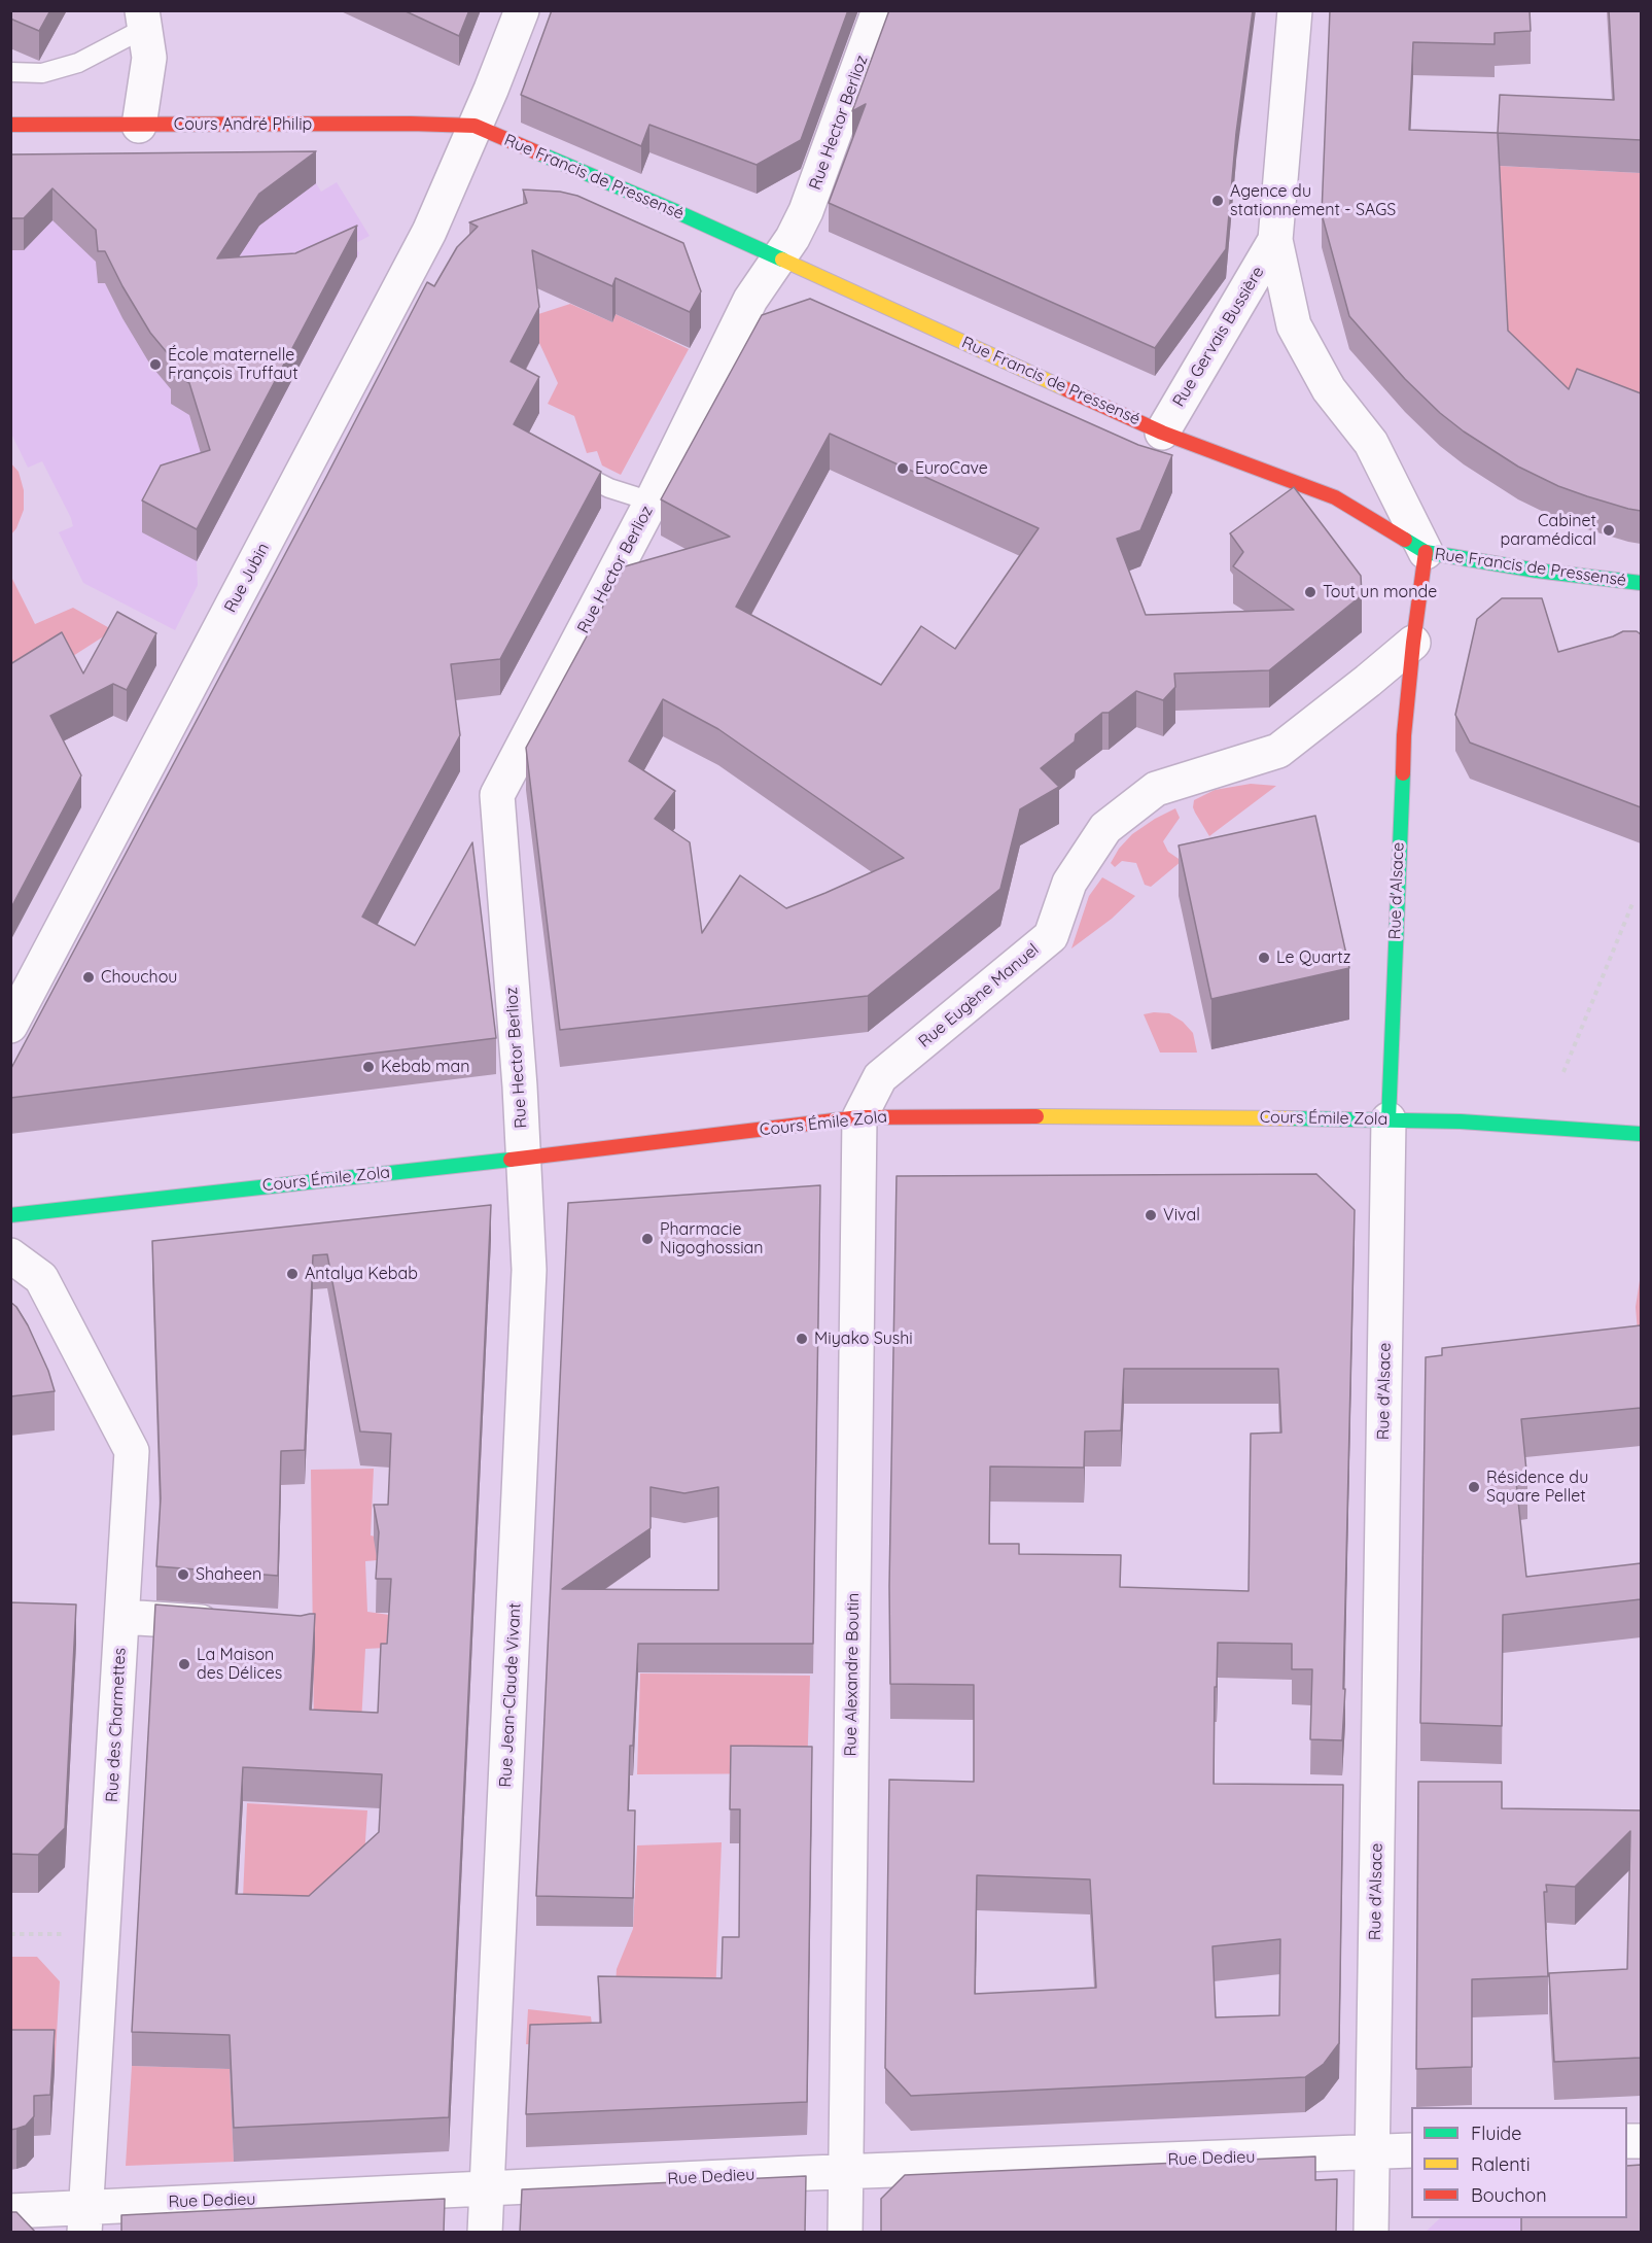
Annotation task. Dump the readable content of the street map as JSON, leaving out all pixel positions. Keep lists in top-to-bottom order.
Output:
{
  "streets": {
    "street": [
      "Rue Hector Berlioz",
      "Cours André Philip",
      "Rue Francis de Pressensé",
      "Rue Gervais Bussière",
      "Rue Jubin",
      "Rue d'Alsace",
      "Rue Eugène Manuel",
      "Cours Émile Zola",
      "Rue Alexandre Boutin",
      "Rue Jean-Claude Vivant",
      "Rue des Charmettes",
      "Rue Dedieu"
    ]
  },
  "crossings": [
    ["Rue Hector Berlioz", "Rue Francis de Pressensé"],
    ["Rue Hector Berlioz", "Cours Émile Zola"],
    ["Rue Hector Berlioz", "Rue Jean-Claude Vivant"],
    ["Cours André Philip", "Rue Francis de Pressensé"],
    ["Cours André Philip", "Rue Jubin"],
    ["Rue Francis de Pressensé", "Rue Gervais Bussière"],
    ["Rue Francis de Pressensé", "Rue Jubin"],
    ["Rue Francis de Pressensé", "Rue d'Alsace"],
    ["Rue Gervais Bussière", "Rue d'Alsace"],
    ["Rue d'Alsace", "Rue Eugène Manuel"],
    ["Rue d'Alsace", "Cours Émile Zola"],
    ["Rue d'Alsace", "Rue Dedieu"],
    ["Rue Eugène Manuel", "Cours Émile Zola"],
    ["Rue Eugène Manuel", "Rue Alexandre Boutin"],
    ["Cours Émile Zola", "Rue Alexandre Boutin"],
    ["Cours Émile Zola", "Rue Jean-Claude Vivant"],
    ["Rue Alexandre Boutin", "Rue Dedieu"],
    ["Rue Jean-Claude Vivant", "Rue Dedieu"],
    ["Rue des Charmettes", "Rue Dedieu"]
  ],
  "places": [
    "Agence du stationnement - SAGS",
    "École maternelle François Truffaut",
    "EuroCave",
    "Cabinet paramédical",
    "Tout un monde",
    "Le Quartz",
    "Chouchou",
    "Kebab man",
    "Vival",
    "Pharmacie Nigoghossian",
    "Antalya Kebab",
    "Miyako Sushi",
    "Résidence du Square Pellet",
    "Shaheen",
    "La Maison des Délices"
  ],
  "legend": ["Fluide", "Ralenti", "Bouchon"]
}
